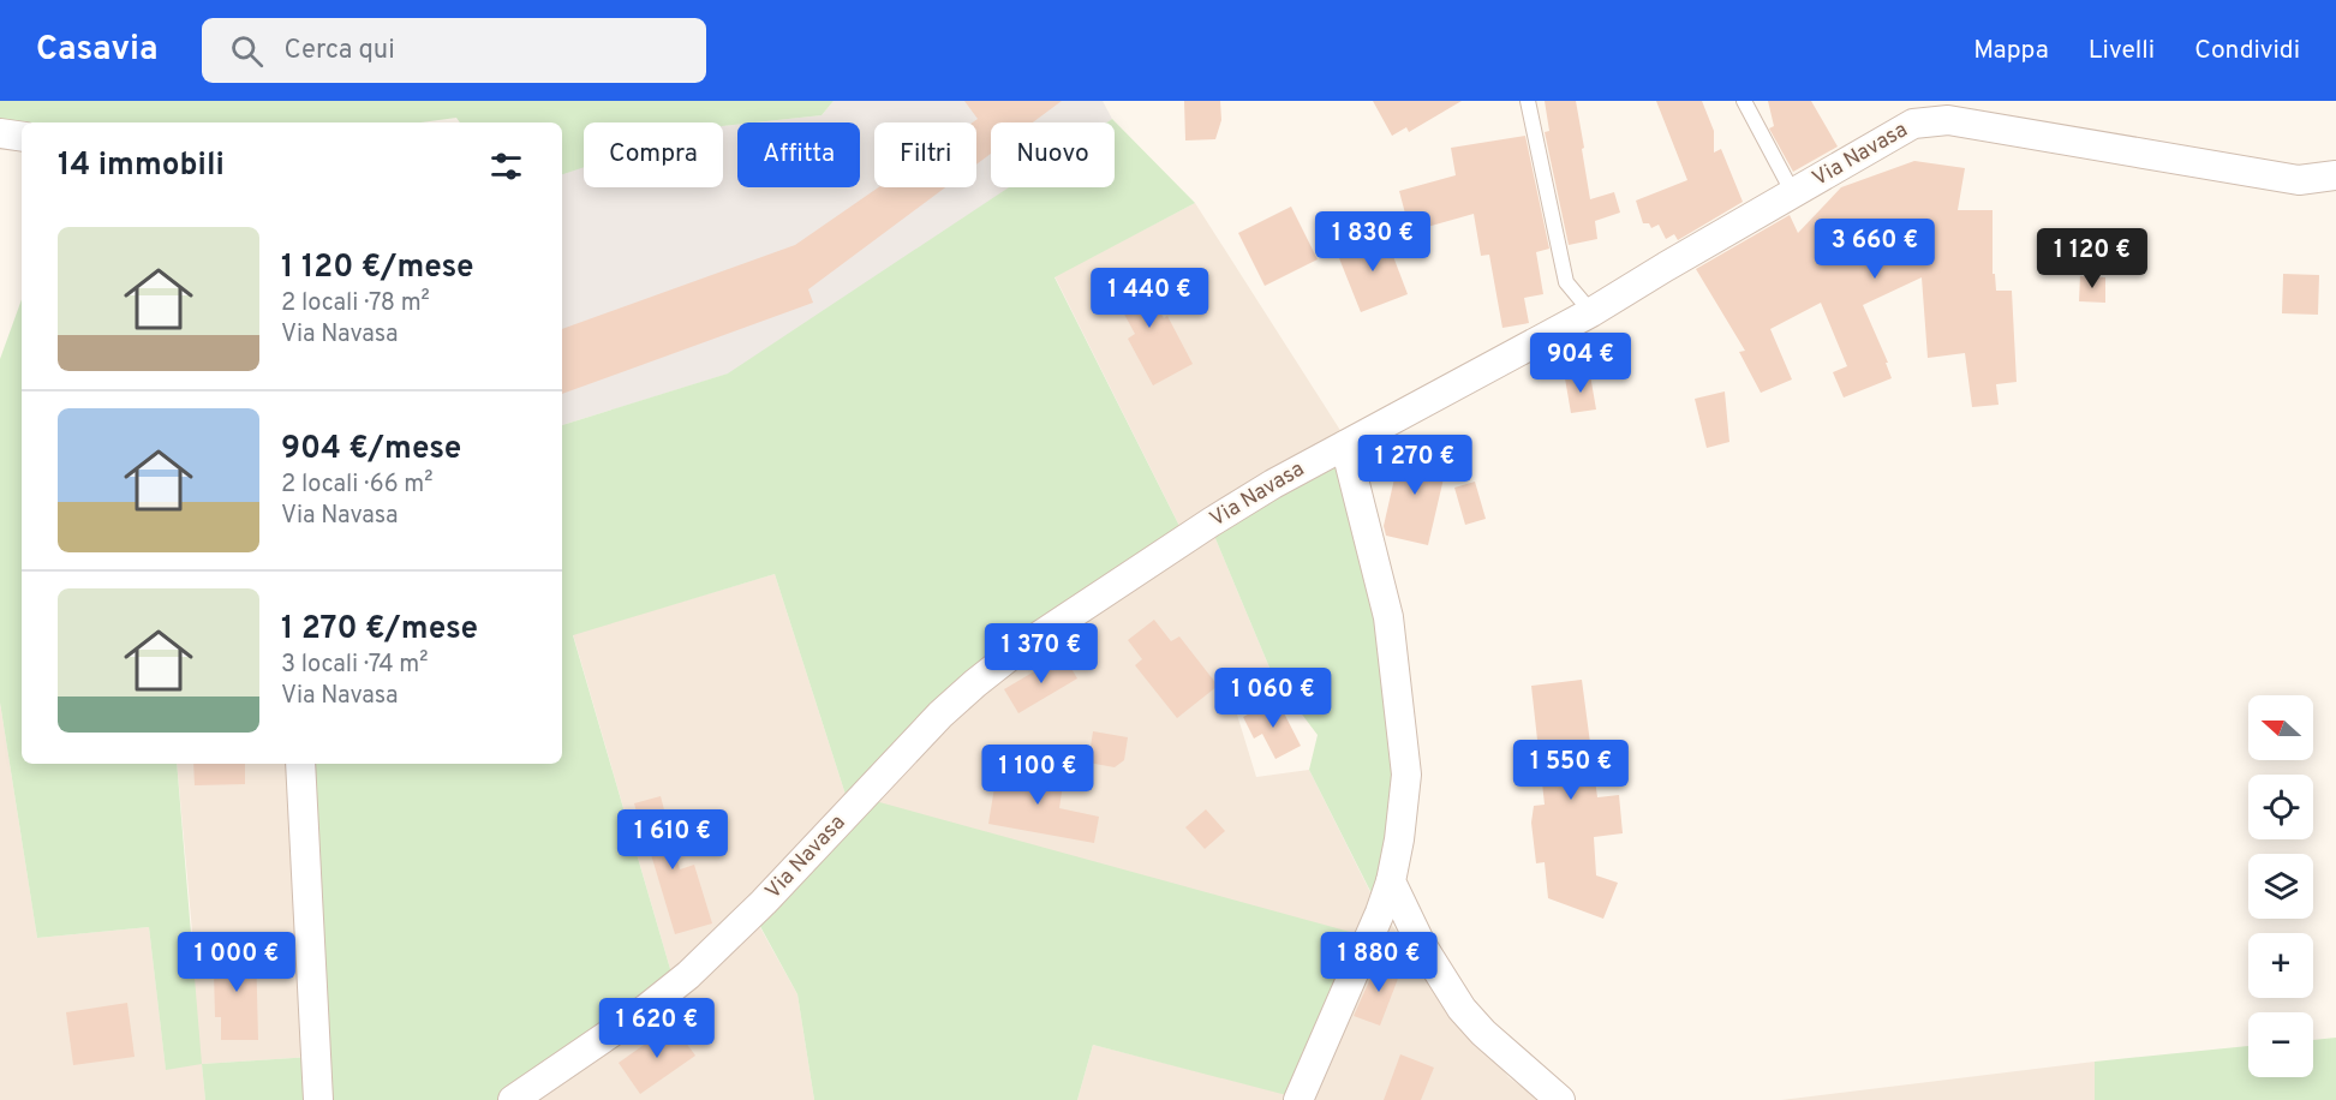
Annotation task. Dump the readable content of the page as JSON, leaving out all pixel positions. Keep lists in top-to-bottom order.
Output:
{
  "streets": {
    "street": ["Via Navasa"]
  },
  "north": "left",
  "page": {
    "header": "Casavia",
    "search": "Cerca qui",
    "nav": ["Mappa", "Livelli", "Condividi"],
    "chip": [
      "Compra",
      "Affitta",
      "Filtri",
      "Nuovo"
    ],
    "heading": "14 immobili",
    "list": [
      {
        "name": "1 120 €/mese",
        "note": "2 locali · 78 m² · Via Navasa"
      },
      {
        "name": "904 €/mese",
        "note": "2 locali · 66 m² · Via Navasa"
      },
      {
        "name": "1 270 €/mese",
        "note": "3 locali · 74 m² · Via Navasa"
      }
    ],
    "price": [
      "1 830 €",
      "3 660 €",
      "1 120 €",
      "1 440 €",
      "904 €",
      "1 270 €",
      "1 370 €",
      "1 060 €",
      "1 550 €",
      "1 100 €",
      "1 610 €",
      "1 000 €",
      "1 880 €",
      "1 620 €"
    ],
    "map_buttons": ["+", "−"]
  }
}
